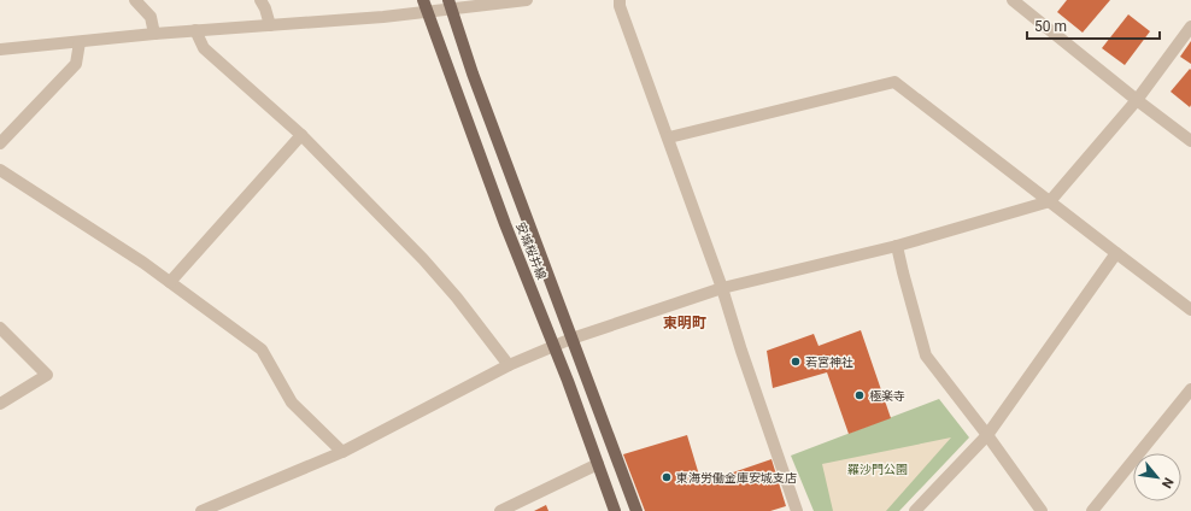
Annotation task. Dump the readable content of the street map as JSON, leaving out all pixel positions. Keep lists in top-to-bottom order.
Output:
{
  "streets": {
    "main road": ["安城桜井線"]
  },
  "districts": ["東明町"],
  "parks": ["羅沙門公園"],
  "places": ["若宮神社", "極楽寺", "東海労働金庫安城支店"],
  "scale_bar": "50 m",
  "north": "bottom right"
}
